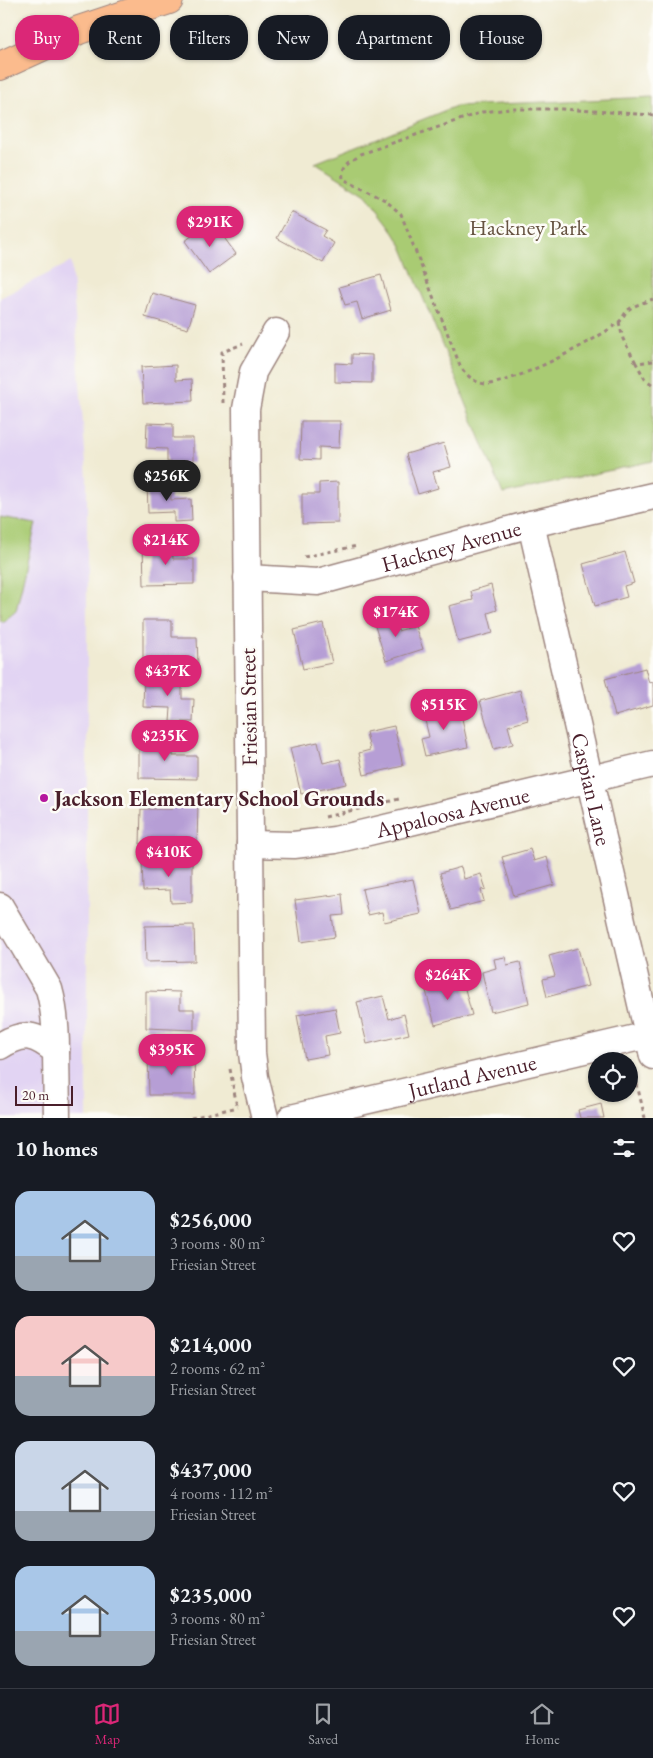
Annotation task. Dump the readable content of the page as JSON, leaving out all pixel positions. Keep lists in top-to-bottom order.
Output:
{
  "streets": {
    "street": [
      "Hackney Avenue",
      "Friesian Street",
      "Caspian Lane",
      "Appaloosa Avenue",
      "Jutland Avenue"
    ]
  },
  "crossings": [
    ["Hackney Avenue", "Friesian Street"],
    ["Hackney Avenue", "Caspian Lane"],
    ["Friesian Street", "Appaloosa Avenue"],
    ["Caspian Lane", "Appaloosa Avenue"],
    ["Caspian Lane", "Jutland Avenue"]
  ],
  "parks": ["Hackney Park"],
  "places": ["Jackson Elementary School Grounds"],
  "scale_bar": "20 m",
  "page": {
    "chip": [
      "Buy",
      "Rent",
      "Filters",
      "New",
      "Apartment",
      "House"
    ],
    "price": [
      "$291K",
      "$256K",
      "$214K",
      "$174K",
      "$437K",
      "$515K",
      "$235K",
      "$410K",
      "$264K",
      "$395K"
    ],
    "scale": "20 m",
    "heading": "10 homes",
    "list": [
      {
        "name": "$256,000",
        "note": "3 rooms · 80 m² · Friesian Street"
      },
      {
        "name": "$214,000",
        "note": "2 rooms · 62 m² · Friesian Street"
      },
      {
        "name": "$437,000",
        "note": "4 rooms · 112 m² · Friesian Street"
      },
      {
        "name": "$235,000",
        "note": "3 rooms · 80 m² · Friesian Street"
      }
    ],
    "tabs": ["Map", "Saved", "Home"]
  }
}
